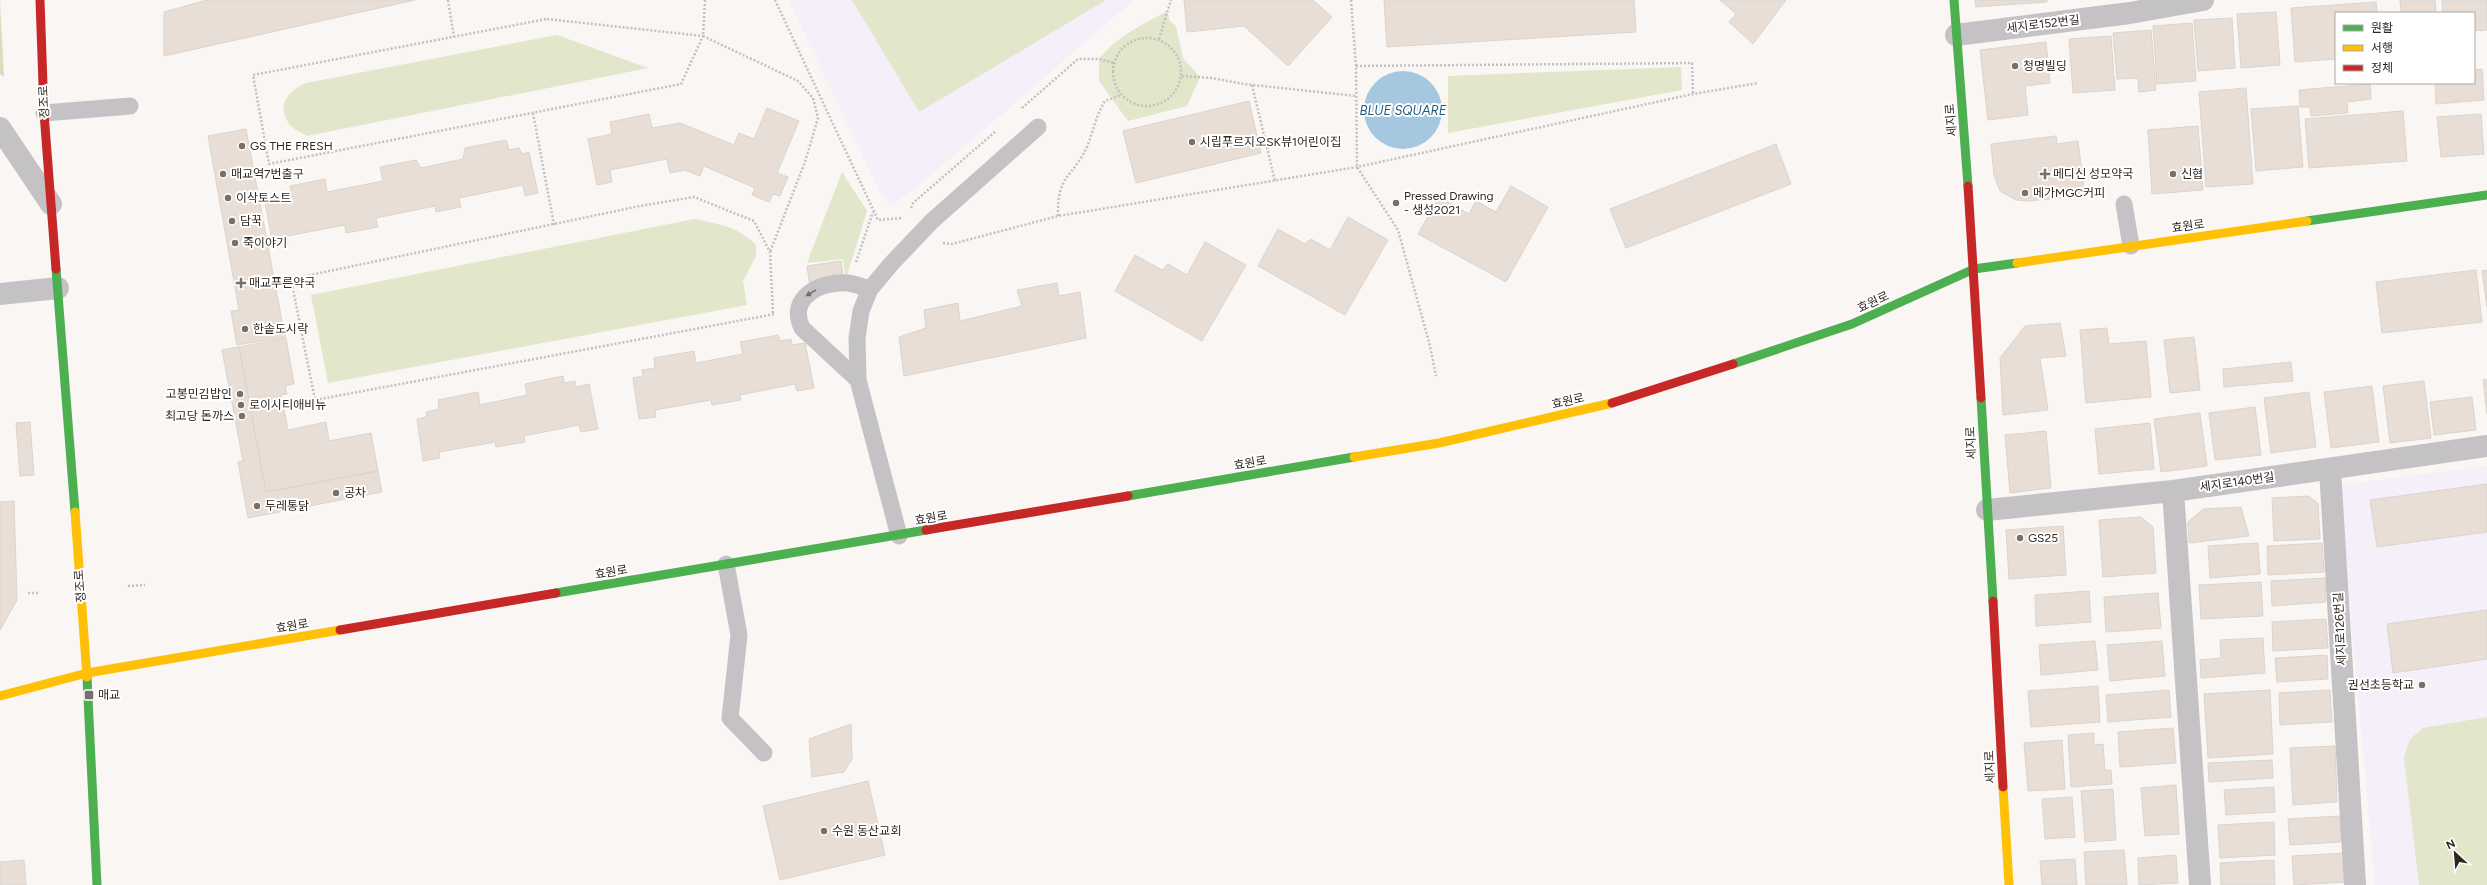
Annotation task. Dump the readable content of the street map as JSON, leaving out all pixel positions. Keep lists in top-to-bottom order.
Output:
{
  "streets": {
    "street": [
      "세지로152번길",
      "정조로",
      "세지로",
      "효원로",
      "세지로140번길",
      "세지로126번길"
    ]
  },
  "crossings": [
    ["세지로152번길", "세지로"],
    ["정조로", "효원로"],
    ["세지로", "효원로"],
    ["세지로", "세지로140번길"],
    ["세지로140번길", "세지로126번길"]
  ],
  "water": ["BLUE SQUARE"],
  "places": {
    "other": [
      "청명빌딩",
      "시립푸르지오SK뷰1어린이집",
      "GS THE FRESH",
      "매교역7번출구",
      "신협",
      "메가MGC커피",
      "이삭토스트",
      "Pressed Drawing - 생성2021",
      "담꾹",
      "죽이야기",
      "한솥도시락",
      "고봉민김밥인",
      "로이시티애비뉴",
      "최고당 돈까스",
      "공차",
      "두레통닭",
      "GS25",
      "권선초등학교",
      "수원 동산교회"
    ],
    "health": ["메디신 성모약국", "매교푸른약국"],
    "transit": ["매교"]
  },
  "legend": ["원활", "서행", "정체"],
  "north": "top left"
}
